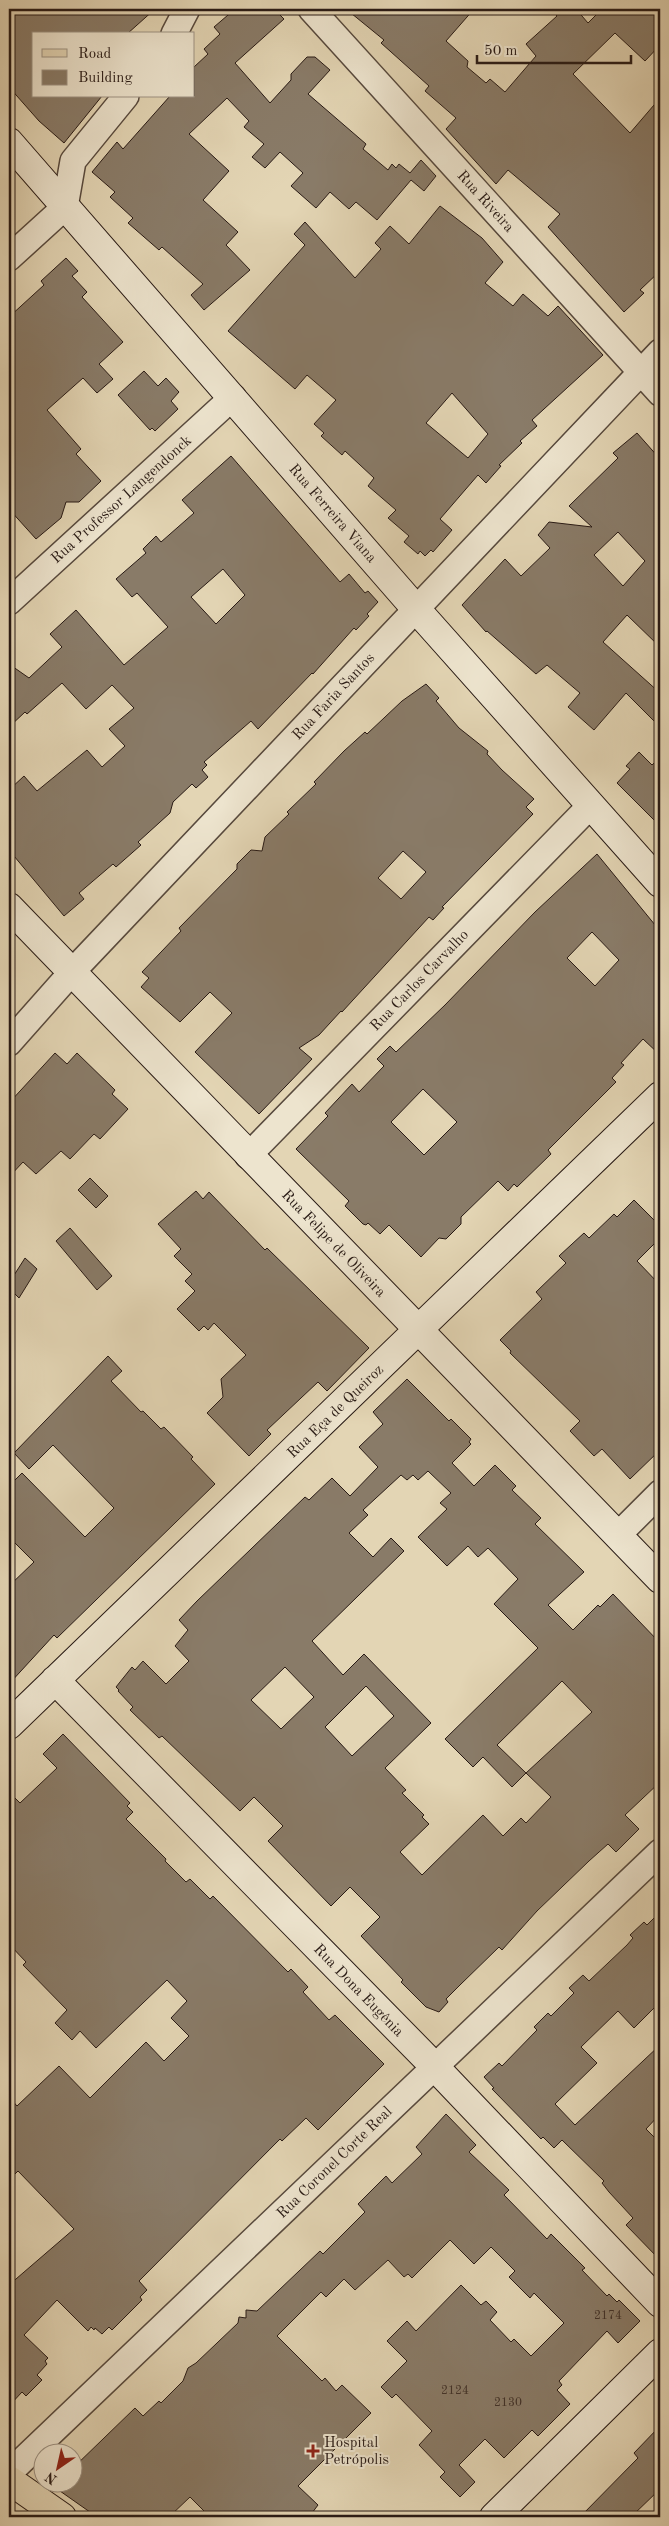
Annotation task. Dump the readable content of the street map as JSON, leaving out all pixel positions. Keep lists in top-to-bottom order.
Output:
{
  "streets": {
    "street": [
      "Rua Riveira",
      "Rua Professor Langendonck",
      "Rua Ferreira Viana",
      "Rua Faria Santos",
      "Rua Carlos Carvalho",
      "Rua Felipe de Oliveira",
      "Rua Eça de Queiroz",
      "Rua Dona Eugênia",
      "Rua Coronel Corte Real"
    ]
  },
  "crossings": [
    ["Rua Riveira", "Rua Faria Santos"],
    ["Rua Professor Langendonck", "Rua Ferreira Viana"],
    ["Rua Ferreira Viana", "Rua Faria Santos"],
    ["Rua Ferreira Viana", "Rua Carlos Carvalho"],
    ["Rua Faria Santos", "Rua Felipe de Oliveira"],
    ["Rua Carlos Carvalho", "Rua Felipe de Oliveira"],
    ["Rua Felipe de Oliveira", "Rua Eça de Queiroz"],
    ["Rua Eça de Queiroz", "Rua Dona Eugênia"],
    ["Rua Dona Eugênia", "Rua Coronel Corte Real"]
  ],
  "places": {
    "health": ["Hospital Petrópolis"]
  },
  "house_numbers": ["2174", "2124", "2130"],
  "legend": ["Road", "Building"],
  "scale_bar": "50 m",
  "north": "bottom left"
}
